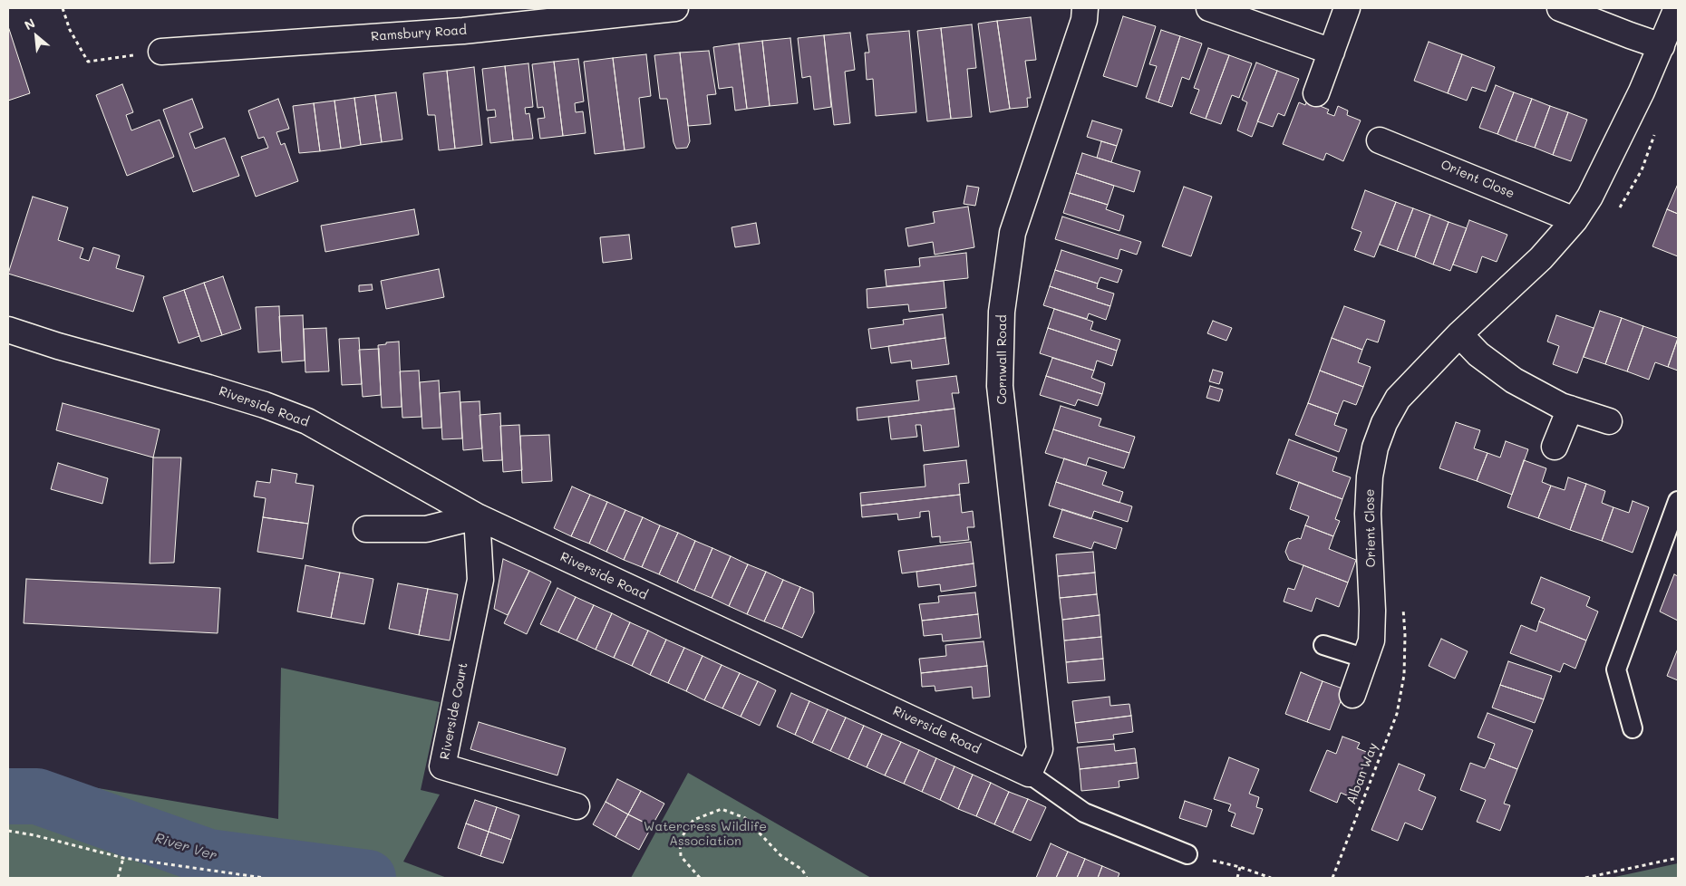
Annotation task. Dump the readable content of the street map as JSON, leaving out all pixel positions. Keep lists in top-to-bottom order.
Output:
{
  "streets": {
    "street": [
      "Ramsbury Road",
      "Orient Close",
      "Cornwall Road",
      "Riverside Road",
      "Riverside Court"
    ],
    "path": ["Alban Way"]
  },
  "crossings": [
    ["Cornwall Road", "Riverside Road"],
    ["Riverside Road", "Riverside Court"]
  ],
  "water": ["River Ver"],
  "parks": ["Watercress Wildlife Association"],
  "north": "top left"
}
